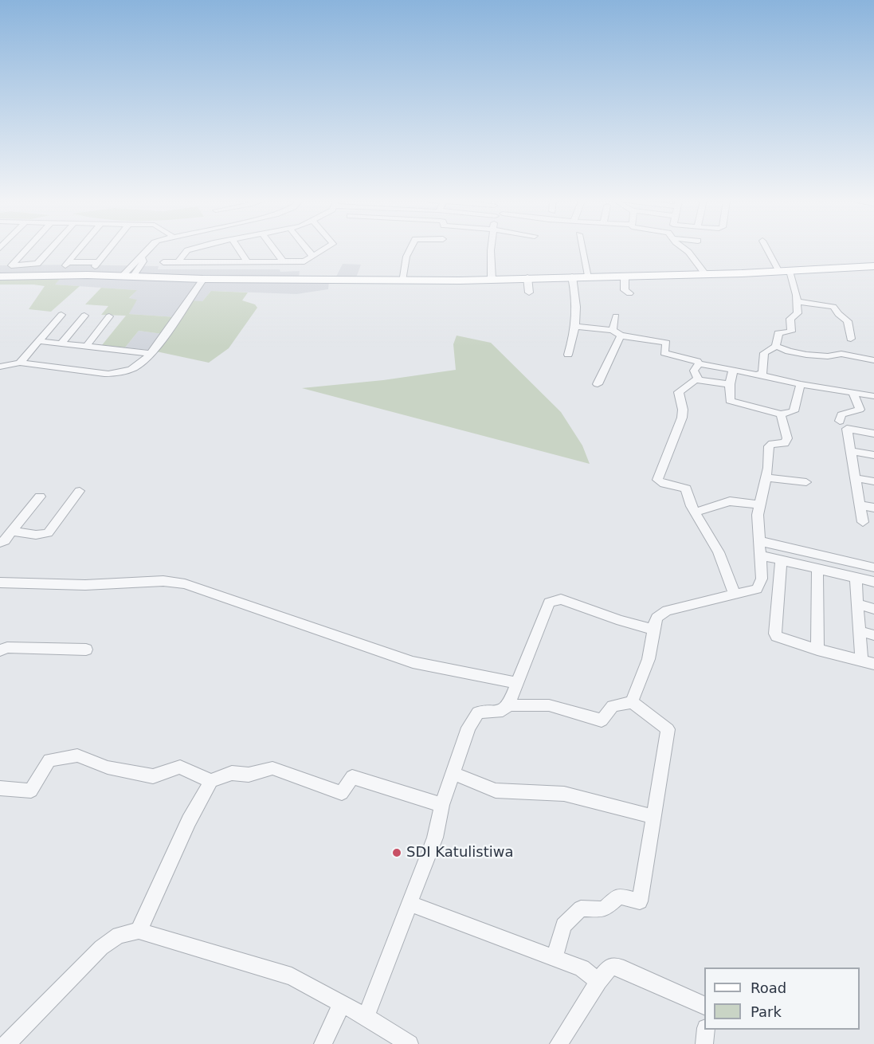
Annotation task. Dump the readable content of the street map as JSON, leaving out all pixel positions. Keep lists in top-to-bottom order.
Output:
{
  "places": ["SDI Katulistiwa"],
  "legend": ["Road", "Park"]
}
